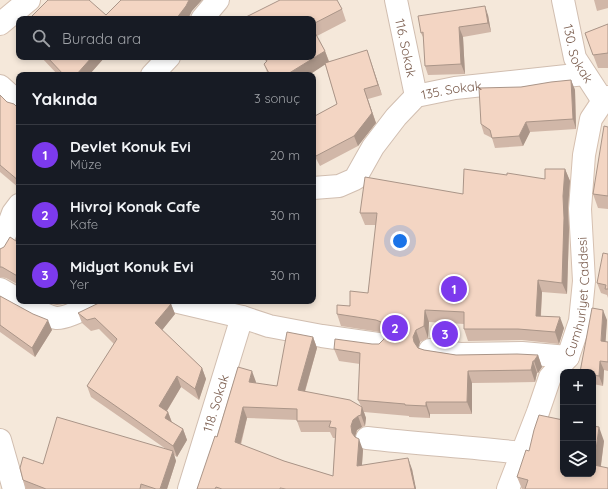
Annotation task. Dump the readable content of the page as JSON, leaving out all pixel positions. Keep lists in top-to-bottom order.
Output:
{
  "streets": {
    "street": [
      "116. Sokak",
      "130. Sokak",
      "135. Sokak",
      "Cumhuriyet Caddesi",
      "118. Sokak"
    ]
  },
  "crossings": [
    ["116. Sokak", "135. Sokak"],
    ["130. Sokak", "135. Sokak"],
    ["130. Sokak", "Cumhuriyet Caddesi"]
  ],
  "page": {
    "search": "Burada ara",
    "heading": ["Yakında", "3 sonuç"],
    "list": [
      {
        "mark": "1",
        "name": "Devlet Konuk Evi",
        "note": "Müze",
        "value": "20 m"
      },
      {
        "mark": "2",
        "name": "Hivroj Konak Cafe",
        "note": "Kafe",
        "value": "30 m"
      },
      {
        "mark": "3",
        "name": "Midyat Konuk Evi",
        "note": "Yer",
        "value": "30 m"
      }
    ],
    "pins": ["1", "2", "3"],
    "map_buttons": ["+", "−"]
  }
}
